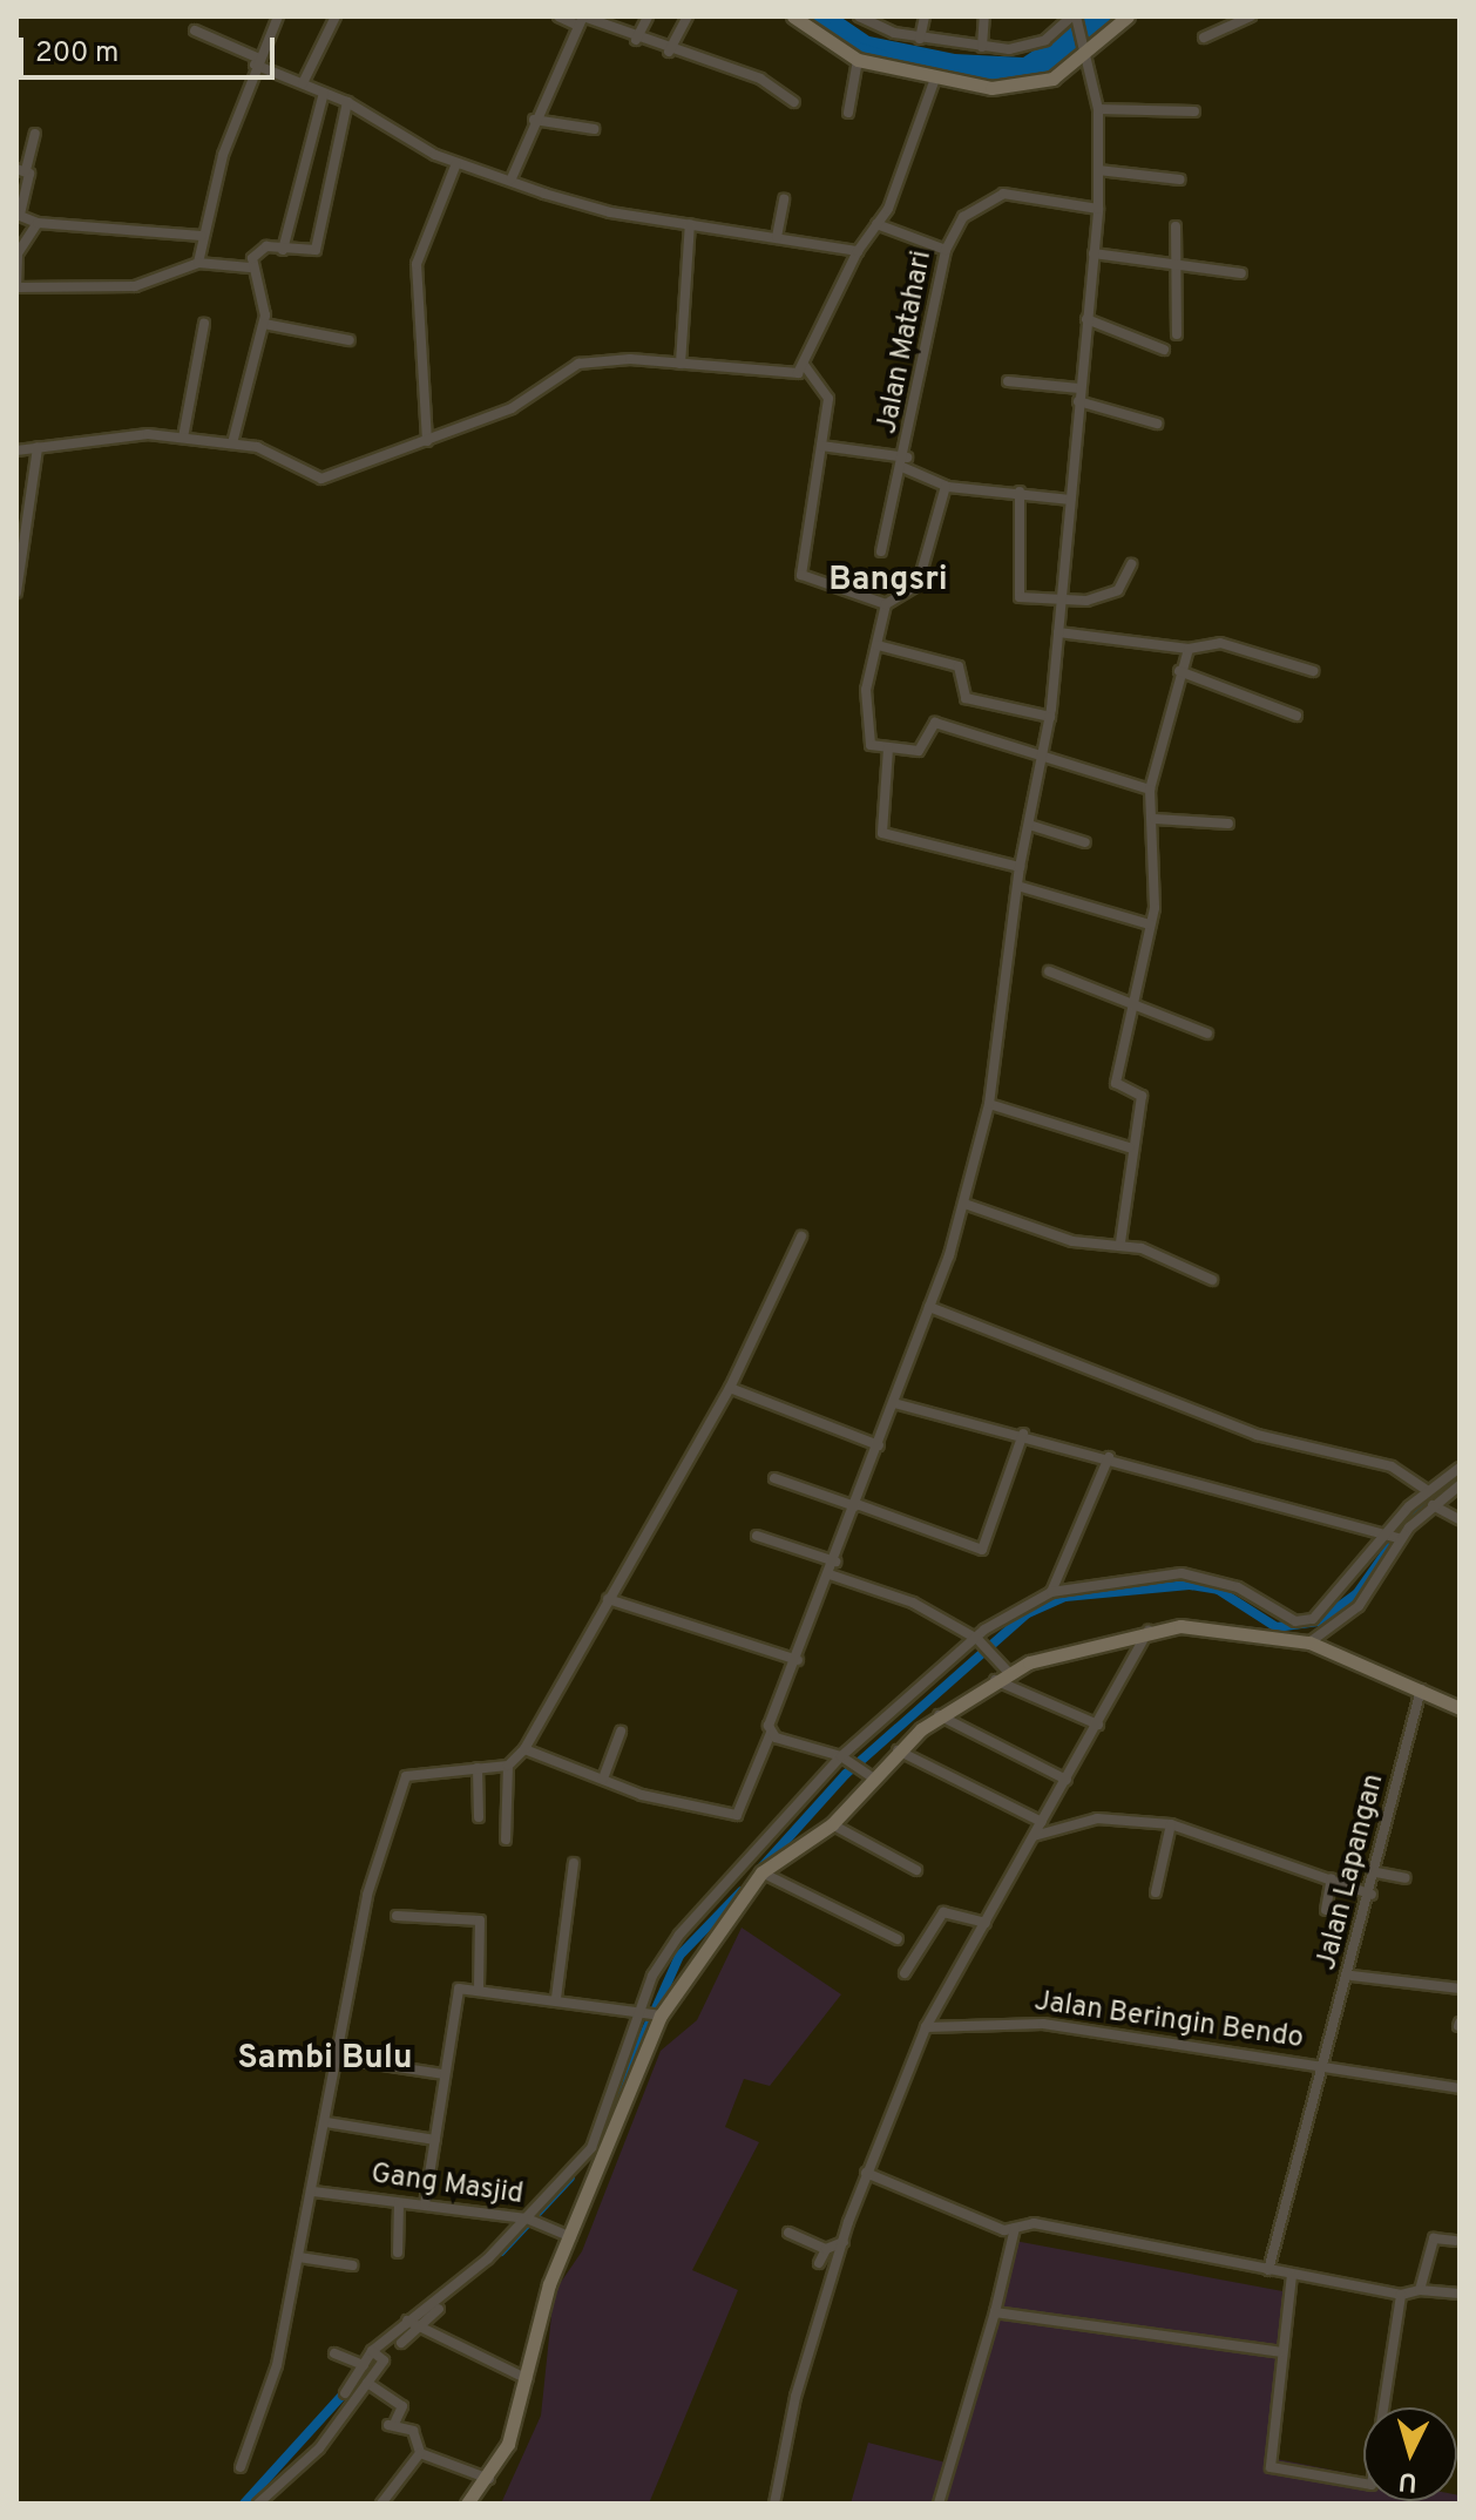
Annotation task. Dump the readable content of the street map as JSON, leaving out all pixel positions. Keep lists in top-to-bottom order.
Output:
{
  "streets": {
    "street": [
      "Jalan Matahari",
      "Jalan Lapangan",
      "Jalan Beringin Bendo",
      "Gang Masjid"
    ]
  },
  "crossings": [
    ["Jalan Lapangan", "Jalan Beringin Bendo"]
  ],
  "districts": ["Bangsri", "Sambi Bulu"],
  "scale_bar": "200 m",
  "north": "bottom"
}
